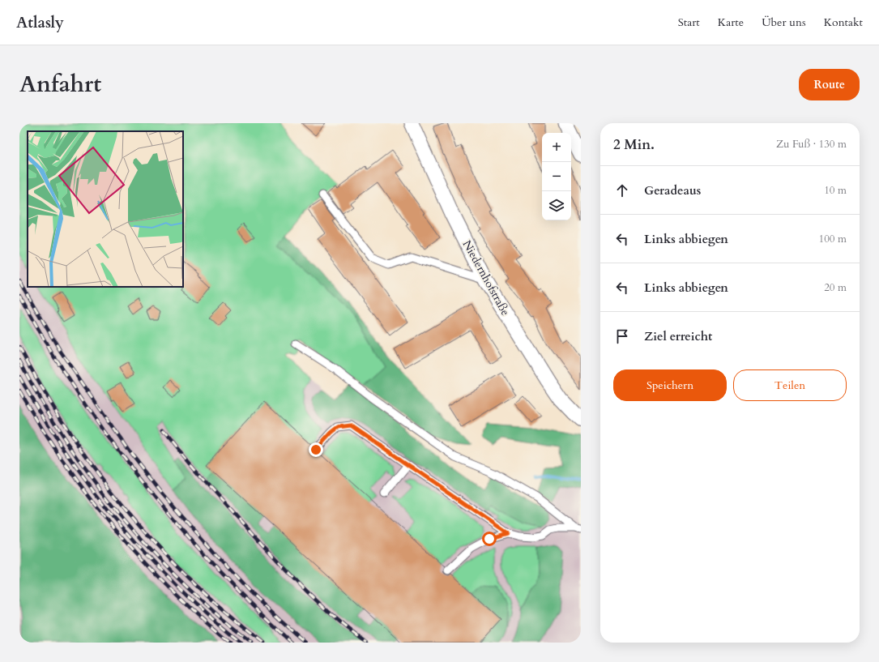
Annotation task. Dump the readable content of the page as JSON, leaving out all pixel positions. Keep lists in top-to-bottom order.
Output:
{
  "streets": {
    "street": ["Niedernhofstraße"]
  },
  "page": {
    "header": "Atlasly",
    "nav": [
      "Start",
      "Karte",
      "Über uns",
      "Kontakt"
    ],
    "title": "Anfahrt",
    "buttons": [
      "Route",
      ["Speichern", "Teilen"]
    ],
    "heading": ["2 Min.", "Zu Fuß · 130 m"],
    "map_buttons": ["+", "−"],
    "list": [
      ["Geradeaus", "10 m"],
      ["Links abbiegen", "100 m"],
      ["Links abbiegen", "20 m"],
      "Ziel erreicht"
    ]
  }
}
